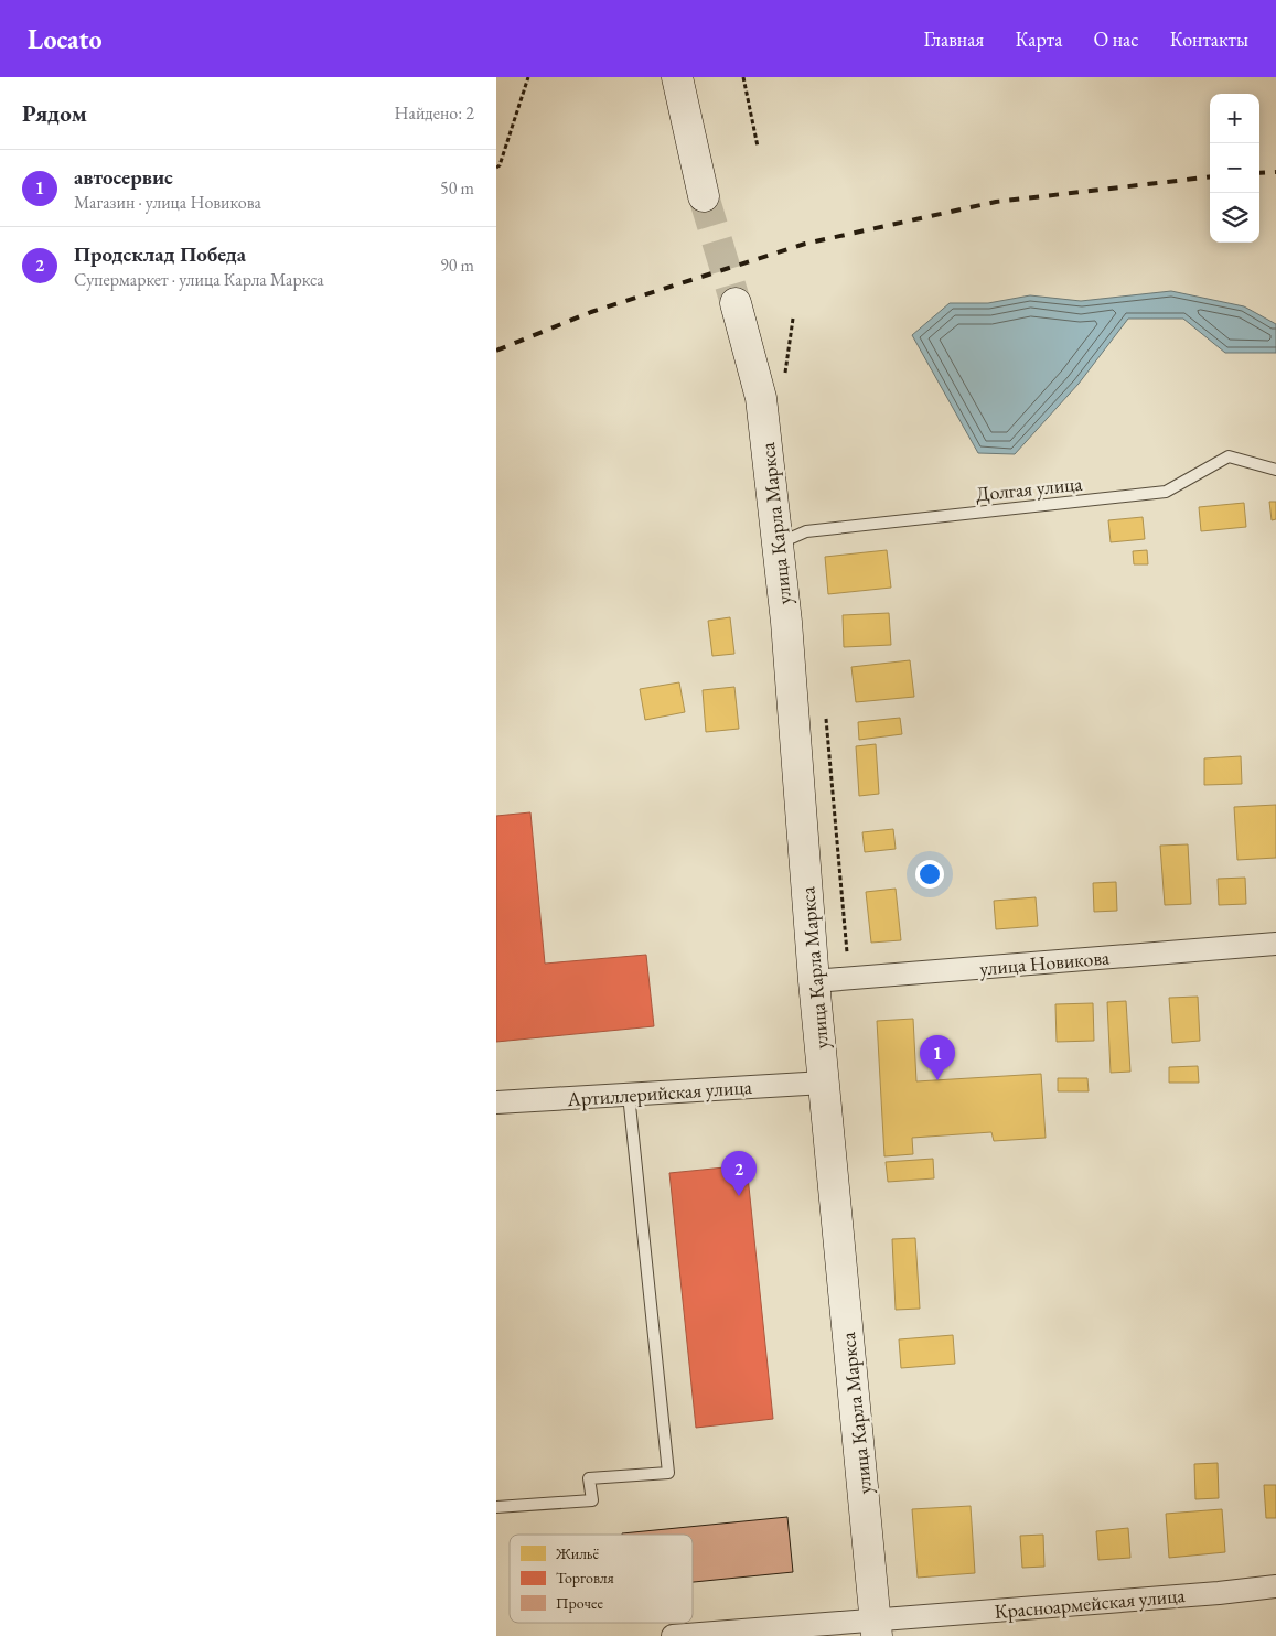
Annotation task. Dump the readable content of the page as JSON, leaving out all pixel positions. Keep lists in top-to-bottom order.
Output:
{
  "streets": {
    "main road": ["улица Карла Маркса"],
    "street": ["улица Новикова", "Артиллерийская улица", "Красноармейская улица"],
    "lane": ["Долгая улица"]
  },
  "crossings": [
    ["Долгая улица", "улица Карла Маркса"],
    ["улица Карла Маркса", "улица Новикова"],
    ["улица Карла Маркса", "Артиллерийская улица"],
    ["улица Карла Маркса", "Красноармейская улица"]
  ],
  "legend": ["Жильё", "Торговля", "Прочее"],
  "page": {
    "header": "Locato",
    "nav": [
      "Главная",
      "Карта",
      "О нас",
      "Контакты"
    ],
    "heading": ["Рядом", "Найдено: 2"],
    "map_buttons": ["+", "−"],
    "list": [
      {
        "mark": "1",
        "name": "автосервис",
        "note": "Магазин · улица Новикова",
        "value": "50 m"
      },
      {
        "mark": "2",
        "name": "Продсклад Победа",
        "note": "Супермаркет · улица Карла Маркса",
        "value": "90 m"
      }
    ],
    "pins": ["1", "2"]
  }
}
